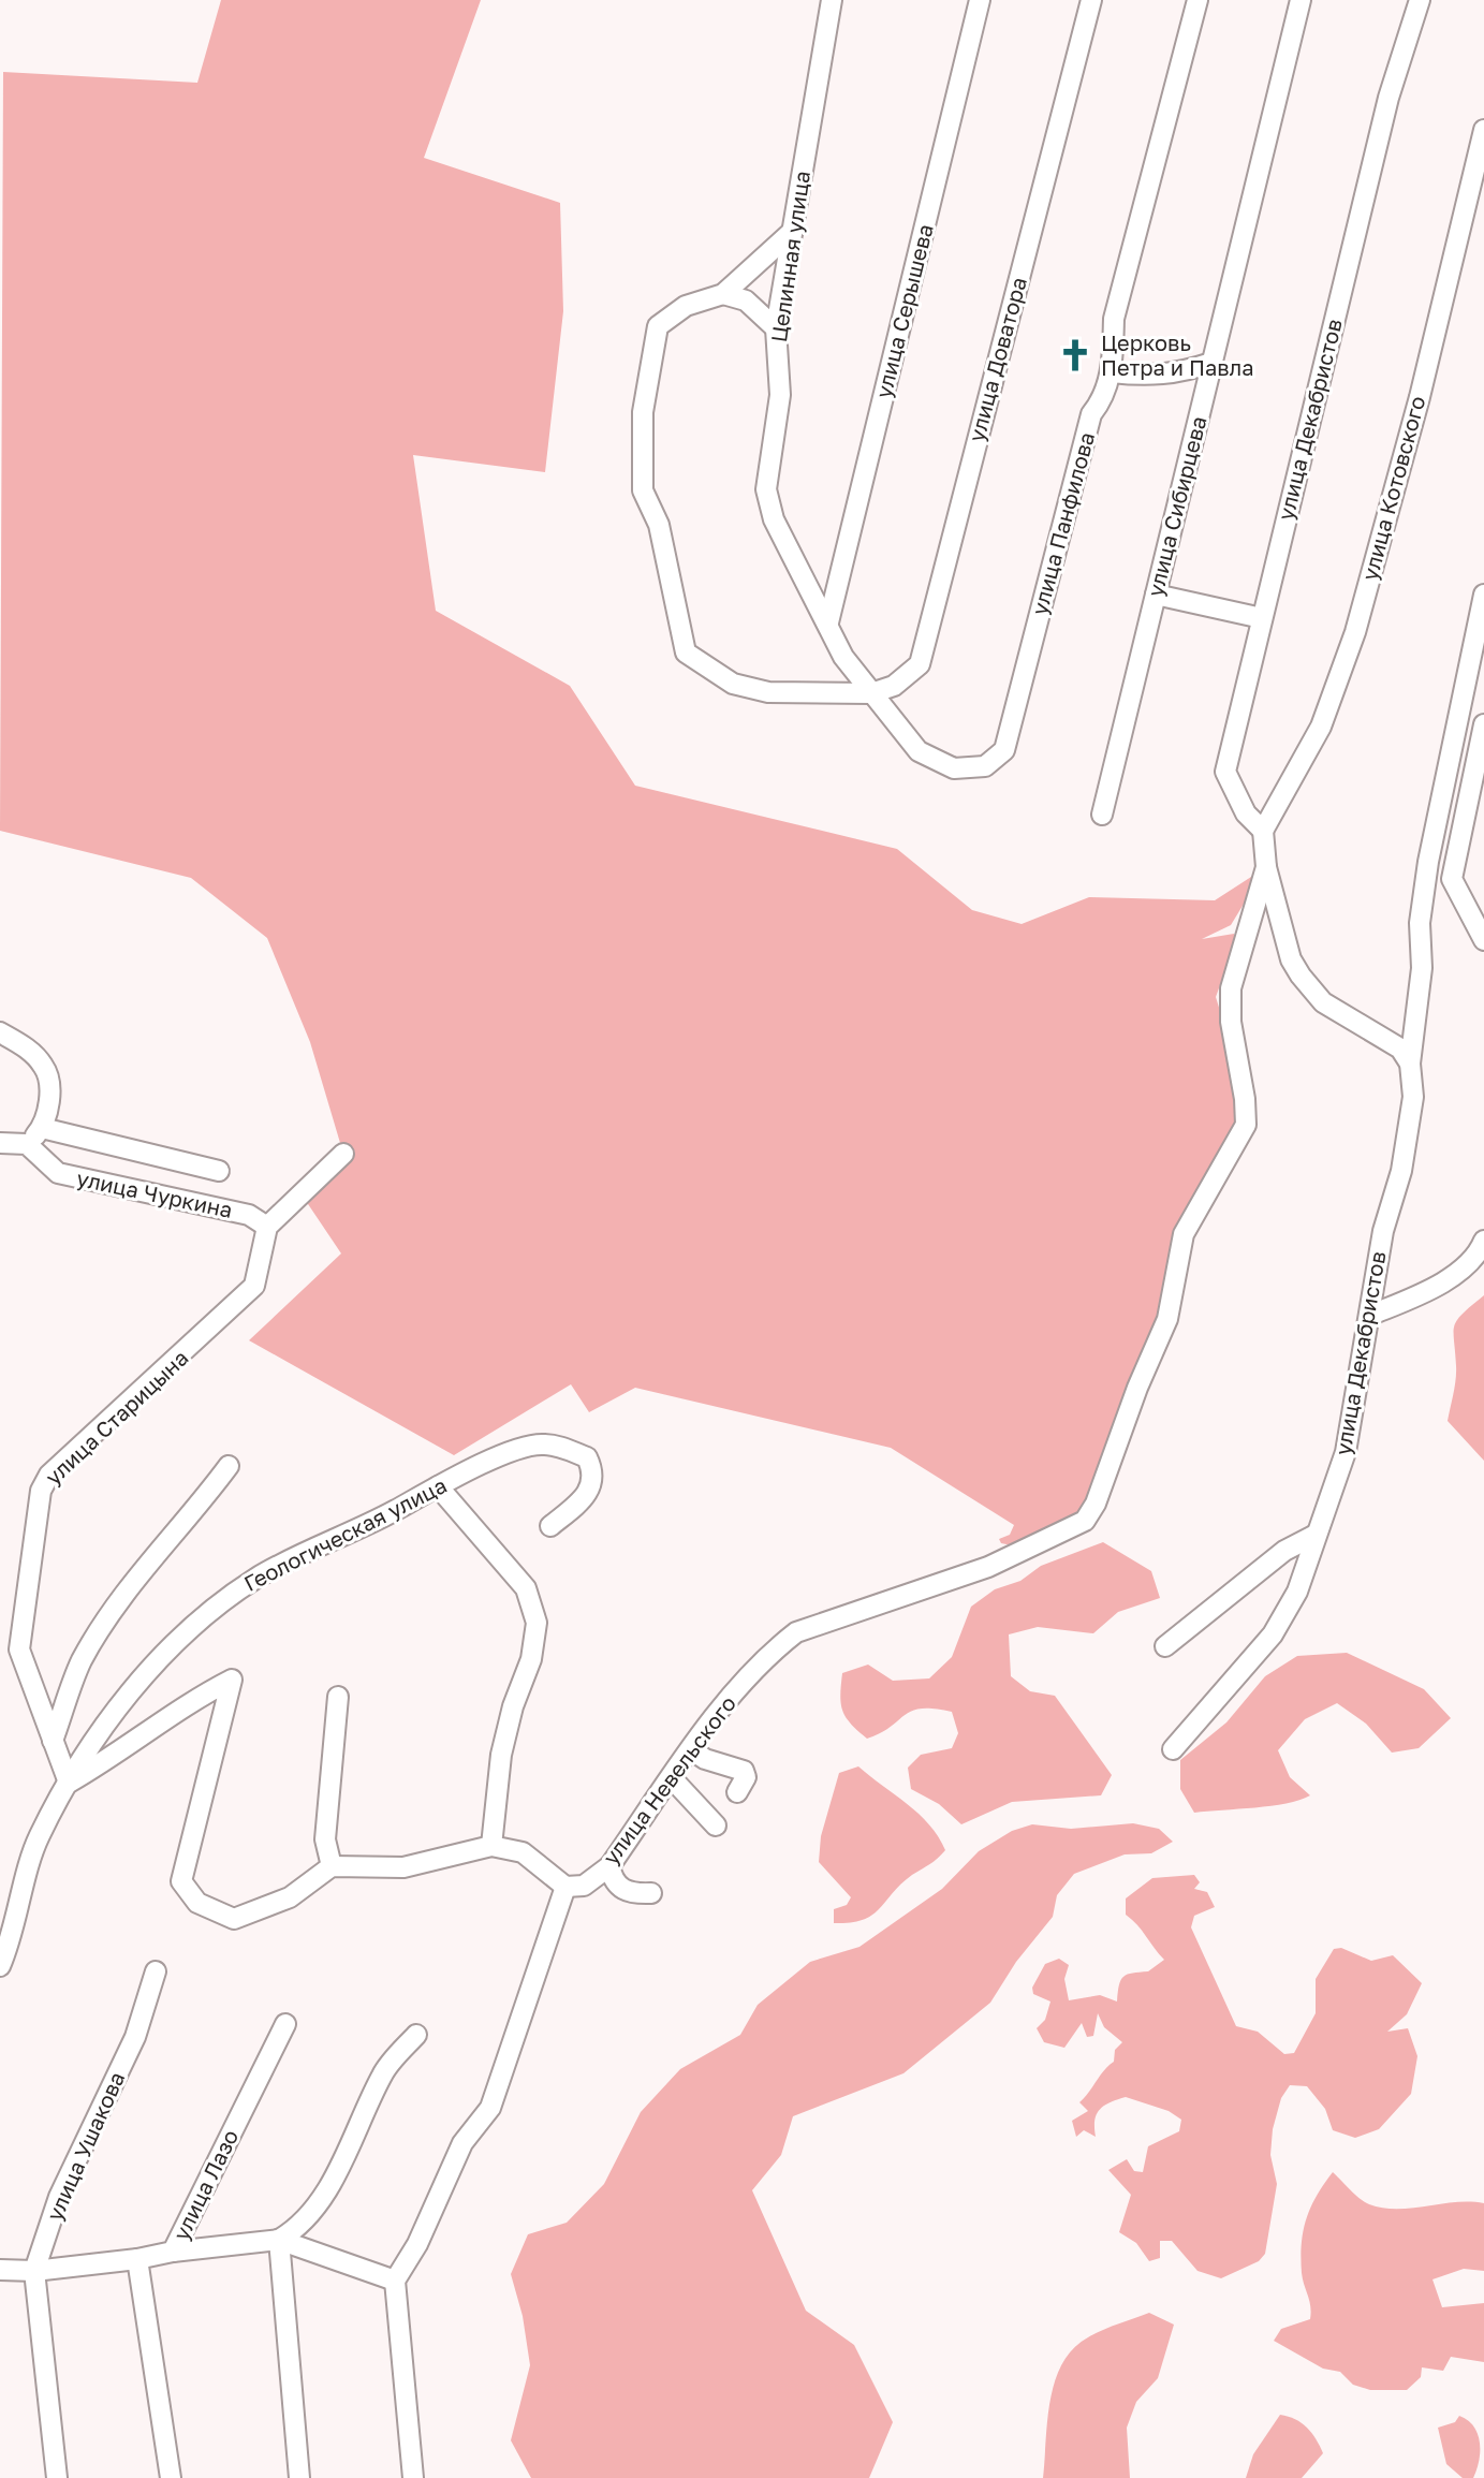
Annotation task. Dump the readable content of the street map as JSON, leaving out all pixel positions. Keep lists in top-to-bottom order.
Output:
{
  "streets": {
    "street": [
      "Целинная улица",
      "улица Серышева",
      "улица Доватора",
      "улица Декабристов",
      "улица Котовского",
      "улица Сибирцева",
      "улица Панфилова",
      "улица Чуркина",
      "улица Старицына",
      "Геологическая улица",
      "улица Невельского",
      "улица Ушакова",
      "улица Лазо"
    ]
  },
  "crossings": [
    ["Целинная улица", "улица Серышева"],
    ["Целинная улица", "улица Доватора"],
    ["Целинная улица", "улица Панфилова"],
    ["улица Декабристов", "улица Котовского"],
    ["улица Чуркина", "улица Старицына"],
    ["улица Старицына", "Геологическая улица"],
    ["улица Ушакова", "улица Лазо"]
  ],
  "places": {
    "church": ["Церковь Петра и Павла"]
  }
}
